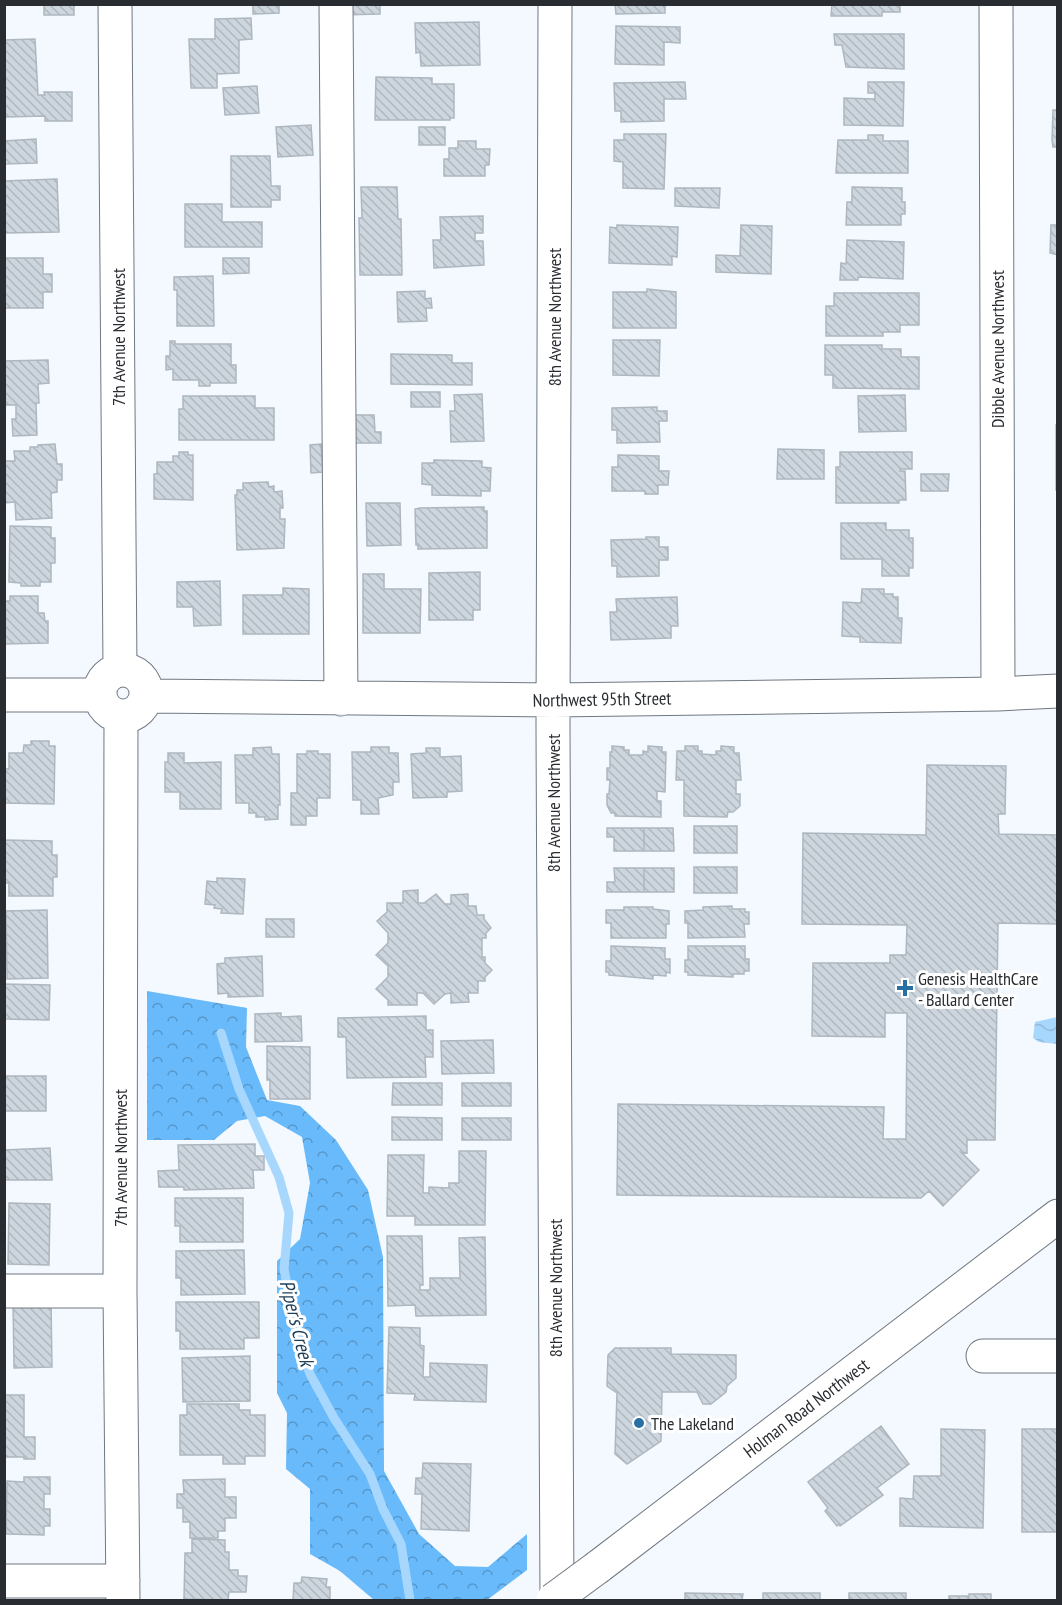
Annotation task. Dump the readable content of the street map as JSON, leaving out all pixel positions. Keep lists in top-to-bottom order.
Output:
{
  "streets": {
    "street": [
      "8th Avenue Northwest",
      "7th Avenue Northwest",
      "Dibble Avenue Northwest",
      "Northwest 95th Street",
      "Holman Road Northwest"
    ]
  },
  "crossings": [
    ["8th Avenue Northwest", "Northwest 95th Street"],
    ["8th Avenue Northwest", "Holman Road Northwest"],
    ["7th Avenue Northwest", "Northwest 95th Street"],
    ["Dibble Avenue Northwest", "Northwest 95th Street"]
  ],
  "water": ["Piper's Creek"],
  "places": {
    "health": ["Genesis HealthCare - Ballard Center"],
    "other": ["The Lakeland"]
  }
}
